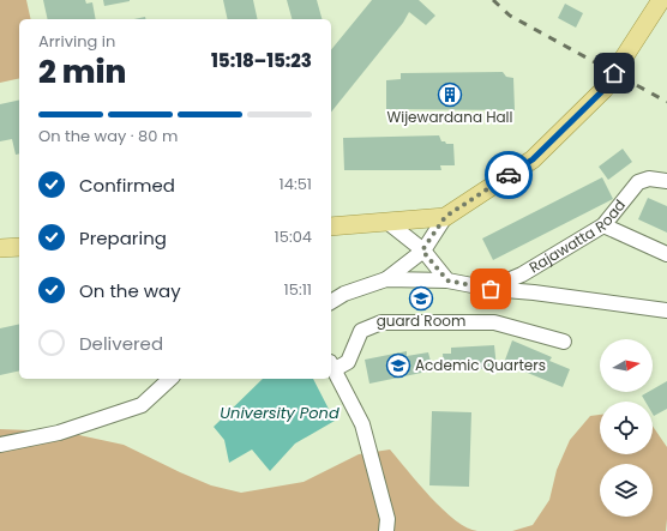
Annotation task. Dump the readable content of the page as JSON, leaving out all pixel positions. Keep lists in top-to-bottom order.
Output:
{
  "streets": {
    "street": ["Rajawatta Road"]
  },
  "water": ["University Pond"],
  "places": {
    "building": ["Wijewardana Hall"],
    "school or university": ["guard Room", "Acdemic Quarters"]
  },
  "north": "right",
  "page": {
    "heading": ["2 min", "Arriving in", "15:18–15:23"],
    "bar": "On the way · 80 m",
    "list": [
      ["Confirmed", "14:51"],
      ["Preparing", "15:04"],
      ["On the way", "15:11"],
      "Delivered"
    ]
  }
}
